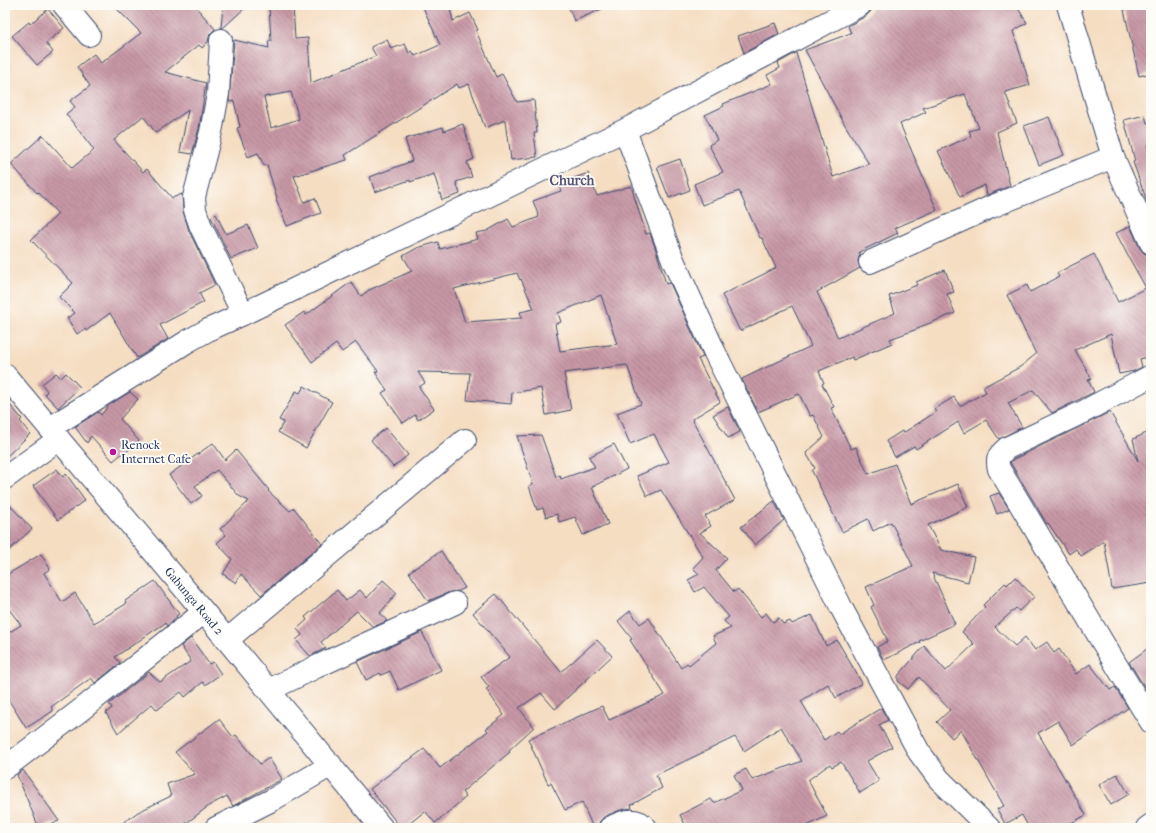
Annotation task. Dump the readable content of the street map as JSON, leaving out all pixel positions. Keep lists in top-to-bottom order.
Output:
{
  "streets": {
    "street": ["Gabunga Road 2"]
  },
  "districts": ["Church"],
  "places": ["Renock Internet Cafe"]
}
